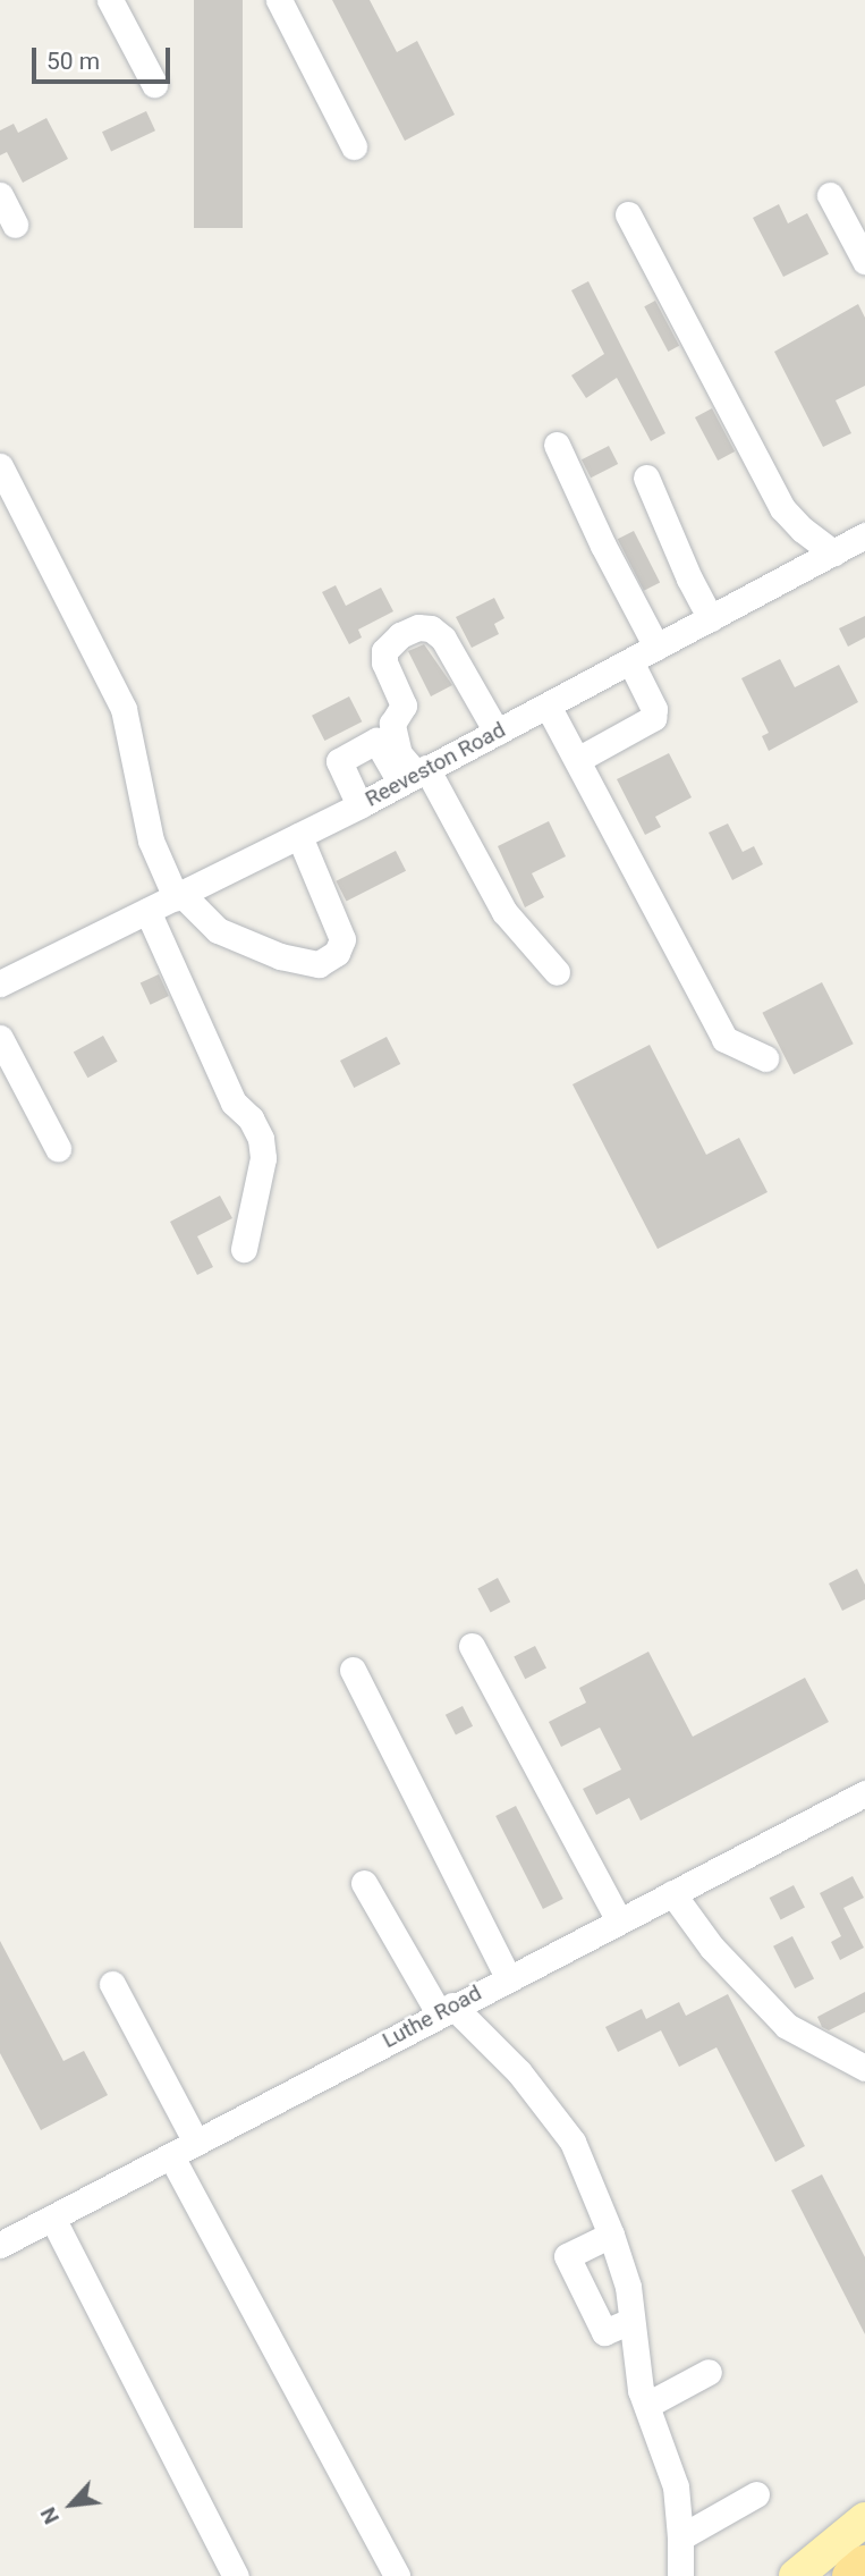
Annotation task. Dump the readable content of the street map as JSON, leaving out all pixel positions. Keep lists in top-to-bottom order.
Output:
{
  "streets": {
    "street": ["Reeveston Road", "Luthe Road"]
  },
  "scale_bar": "50 m",
  "north": "bottom left"
}
